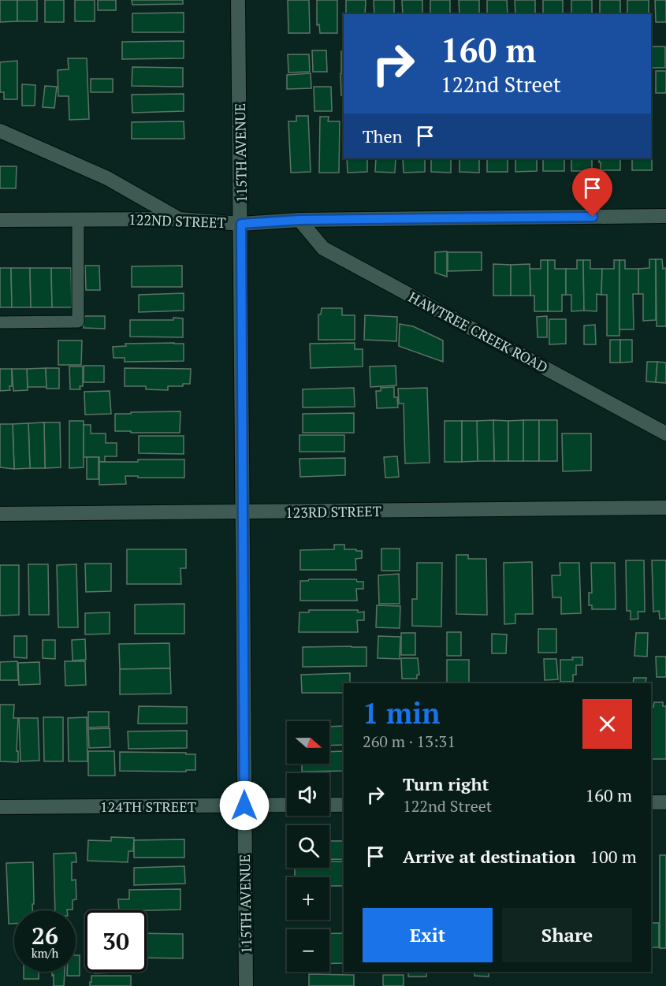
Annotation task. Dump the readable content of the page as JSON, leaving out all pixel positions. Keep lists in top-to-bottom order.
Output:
{
  "streets": {
    "street": [
      "115TH AVENUE",
      "122ND STREET",
      "HAWTREE CREEK ROAD",
      "123RD STREET",
      "124TH STREET"
    ]
  },
  "crossings": [
    ["115TH AVENUE", "122ND STREET"],
    ["115TH AVENUE", "123RD STREET"],
    ["115TH AVENUE", "124TH STREET"],
    ["122ND STREET", "HAWTREE CREEK ROAD"]
  ],
  "north": "right",
  "page": {
    "turn": ["160 m", "122nd Street"],
    "then": "Then",
    "heading": ["1 min", "260 m · 13:31"],
    "map_buttons": ["+", "−"],
    "list": [
      {
        "name": "Turn right",
        "note": "122nd Street",
        "value": "160 m"
      },
      {
        "name": "Arrive at destination",
        "value": "100 m"
      }
    ],
    "buttons": ["Exit", "Share"],
    "speed": "26 km/h",
    "limit": "30"
  }
}
